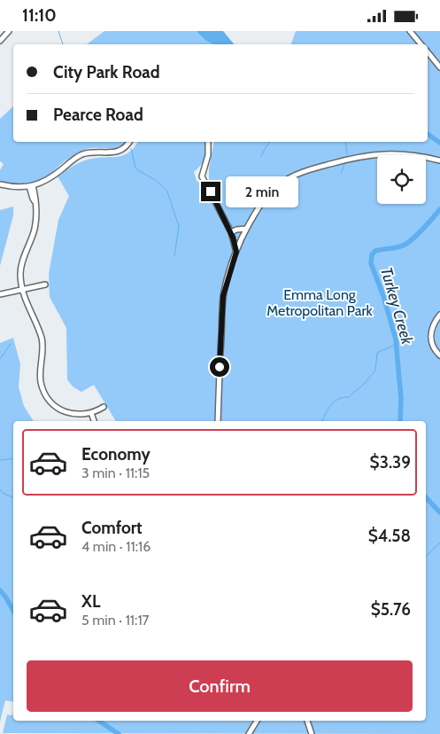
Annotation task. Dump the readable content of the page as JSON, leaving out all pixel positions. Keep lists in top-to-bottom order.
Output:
{
  "water": ["Turkey Creek"],
  "parks": ["Emma Long Metropolitan Park"],
  "page": {
    "status": "11:10",
    "banner": ["City Park Road", "Pearce Road"],
    "bubble": "2 min",
    "list": [
      {
        "name": "Economy",
        "note": "3 min · 11:15",
        "value": "$3.39"
      },
      {
        "name": "Comfort",
        "note": "4 min · 11:16",
        "value": "$4.58"
      },
      {
        "name": "XL",
        "note": "5 min · 11:17",
        "value": "$5.76"
      }
    ],
    "buttons": "Confirm"
  }
}
